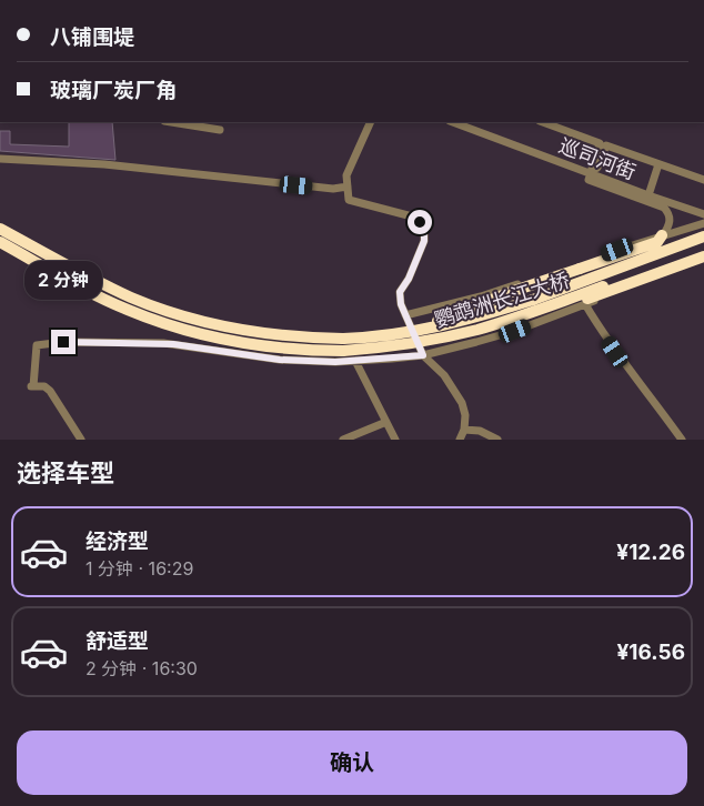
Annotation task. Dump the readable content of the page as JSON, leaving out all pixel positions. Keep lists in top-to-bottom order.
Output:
{
  "streets": {
    "highway": ["鹦鹉洲长江大桥"],
    "street": ["巡司河街"]
  },
  "page": {
    "banner": ["八铺围堤", "玻璃厂炭厂角"],
    "bubble": "2 分钟",
    "heading": "选择车型",
    "list": [
      {
        "name": "经济型",
        "note": "1 分钟 · 16:29",
        "value": "¥12.26"
      },
      {
        "name": "舒适型",
        "note": "2 分钟 · 16:30",
        "value": "¥16.56"
      }
    ],
    "buttons": "确认"
  }
}
